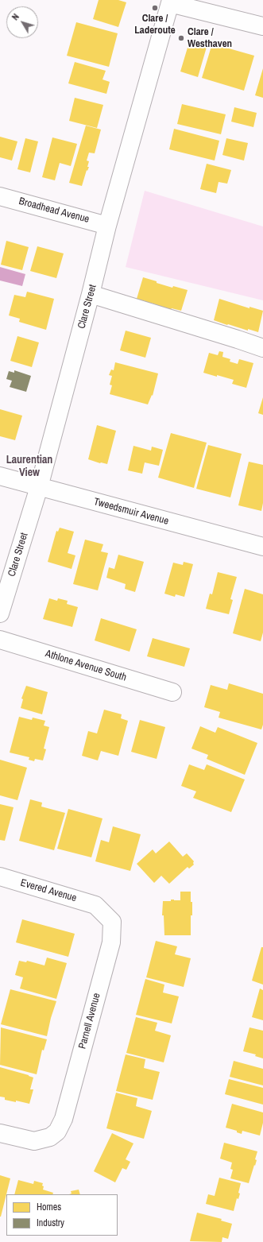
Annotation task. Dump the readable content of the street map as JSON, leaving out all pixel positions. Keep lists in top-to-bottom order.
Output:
{
  "streets": {
    "street": [
      "Broadhead Avenue",
      "Clare Street",
      "Tweedsmuir Avenue",
      "Athlone Avenue South",
      "Evered Avenue",
      "Parnell Avenue"
    ]
  },
  "crossings": [
    ["Broadhead Avenue", "Clare Street"],
    ["Clare Street", "Tweedsmuir Avenue"],
    ["Evered Avenue", "Parnell Avenue"]
  ],
  "districts": ["Laurentian View"],
  "places": ["Clare / Laderoute", "Clare / Westhaven"],
  "legend": ["Homes", "Industry"],
  "north": "top left"
}
